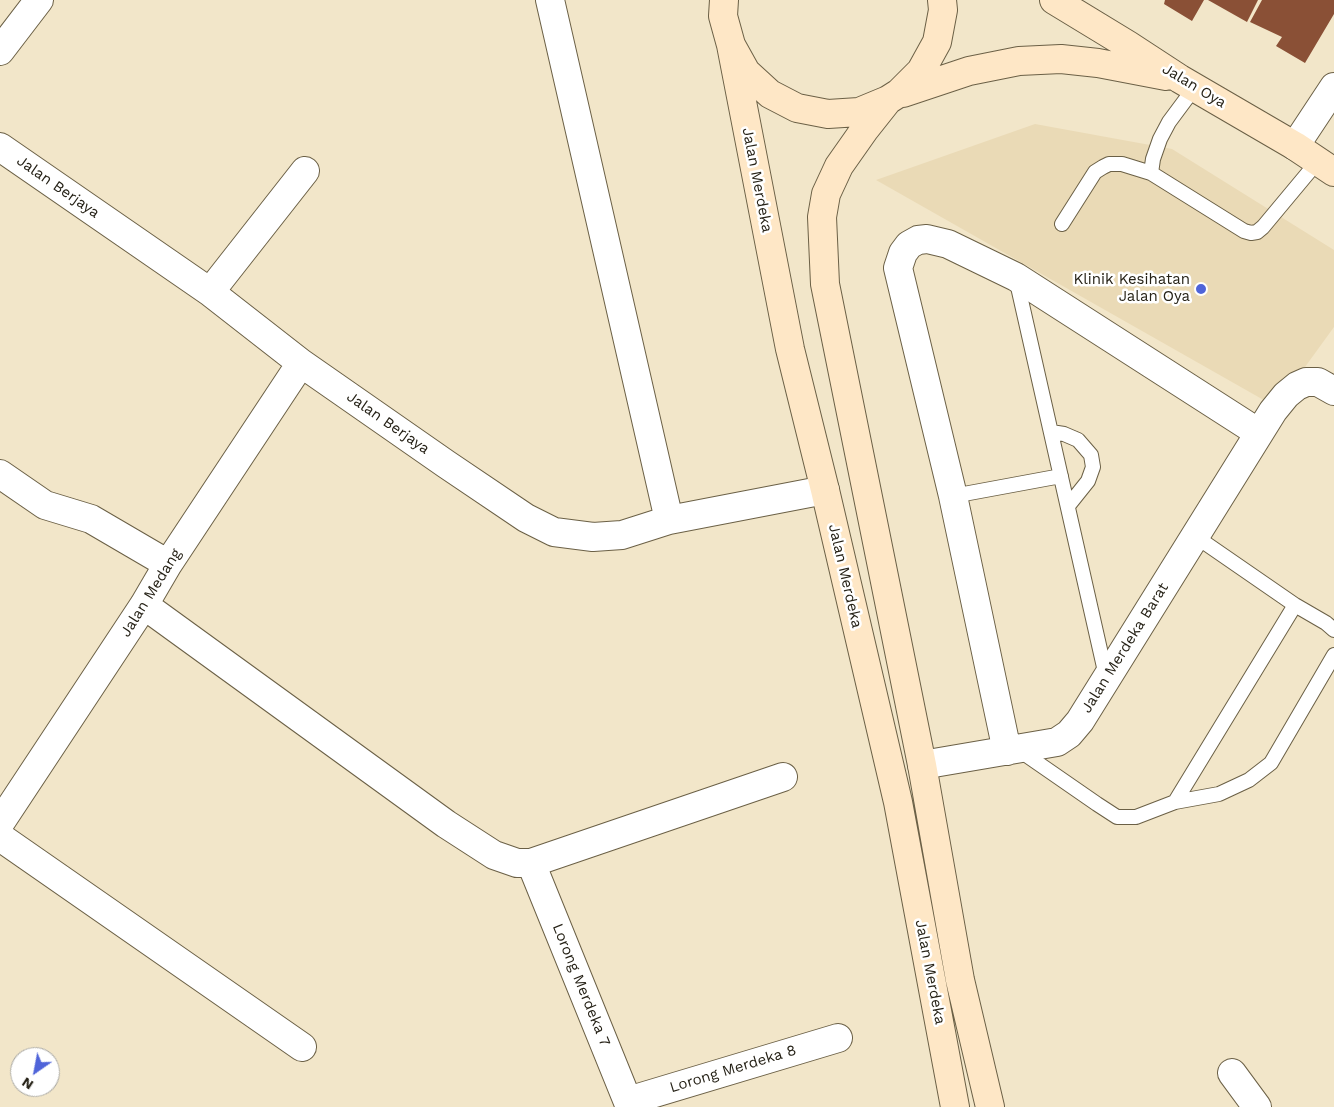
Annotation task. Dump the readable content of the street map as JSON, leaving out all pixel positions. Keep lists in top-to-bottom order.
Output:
{
  "streets": {
    "main road": ["Jalan Oya", "Jalan Merdeka"],
    "street": [
      "Jalan Berjaya",
      "Jalan Medang",
      "Jalan Merdeka Barat",
      "Lorong Merdeka 7",
      "Lorong Merdeka 8"
    ]
  },
  "crossings": [
    ["Jalan Merdeka", "Jalan Berjaya"],
    ["Jalan Merdeka", "Jalan Merdeka Barat"],
    ["Jalan Berjaya", "Jalan Medang"],
    ["Lorong Merdeka 7", "Lorong Merdeka 8"]
  ],
  "places": ["Klinik Kesihatan Jalan Oya"],
  "north": "bottom left"
}
